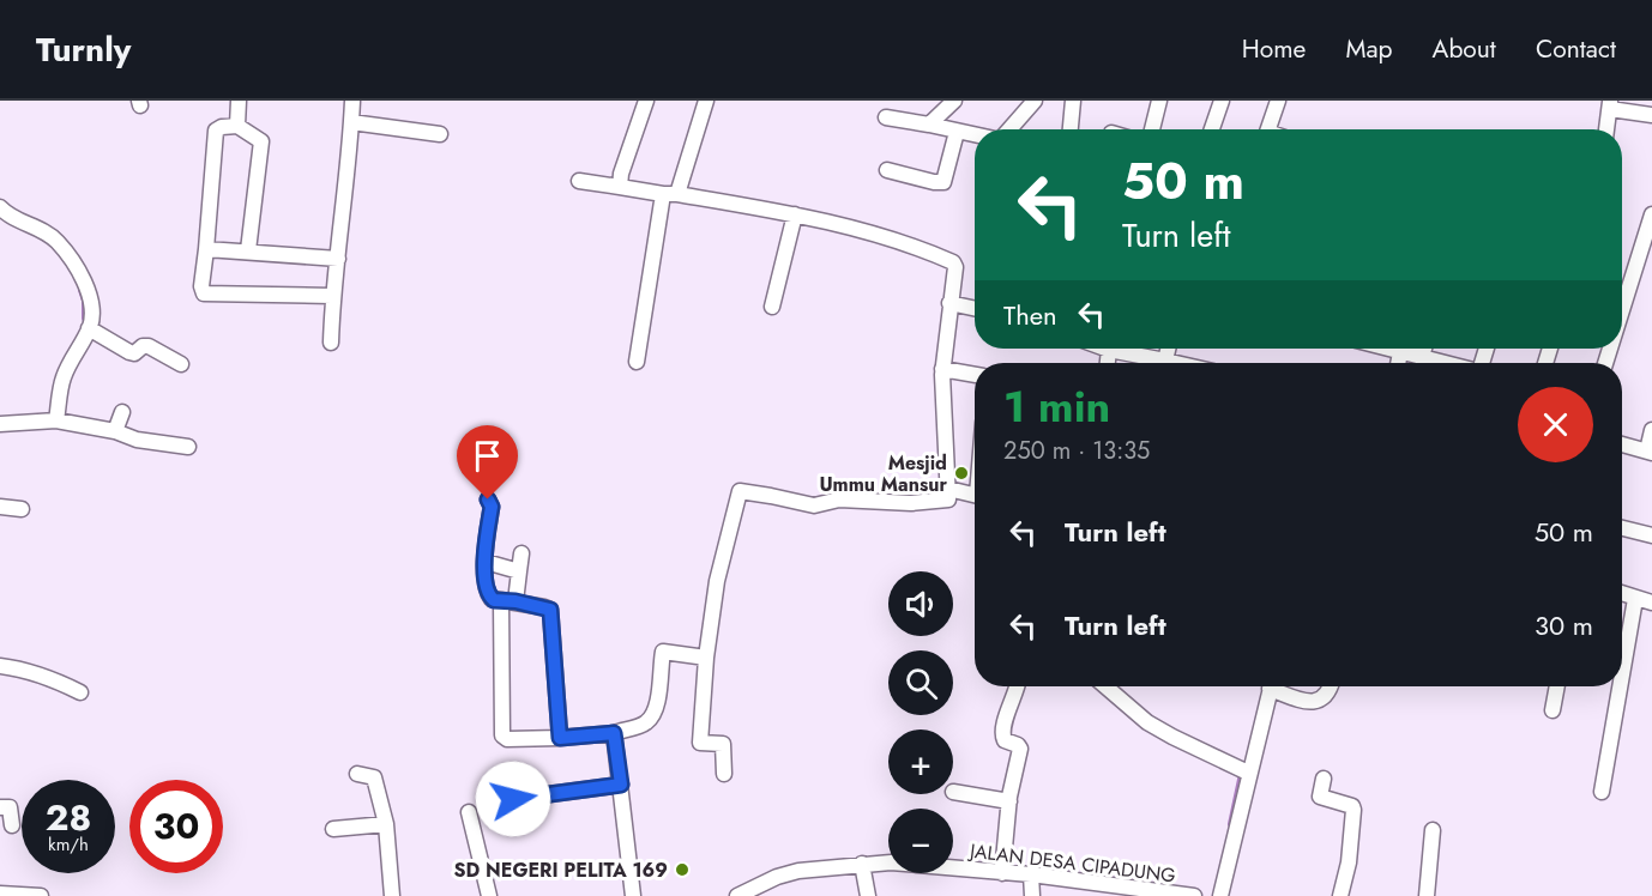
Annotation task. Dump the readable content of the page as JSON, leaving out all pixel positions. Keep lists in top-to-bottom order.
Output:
{
  "streets": {
    "street": ["JALAN DESA CIPADUNG"]
  },
  "places": ["Mesjid Ummu Mansur", "SD NEGERI PELITA 169"],
  "page": {
    "header": "Turnly",
    "nav": [
      "Home",
      "Map",
      "About",
      "Contact"
    ],
    "turn": ["50 m", "Turn left"],
    "then": "Then",
    "heading": ["1 min", "250 m · 13:35"],
    "list": [
      {
        "name": "Turn left",
        "value": "50 m"
      },
      {
        "name": "Turn left",
        "value": "30 m"
      }
    ],
    "map_buttons": ["+", "−"],
    "speed": "28 km/h",
    "limit": "30"
  }
}
